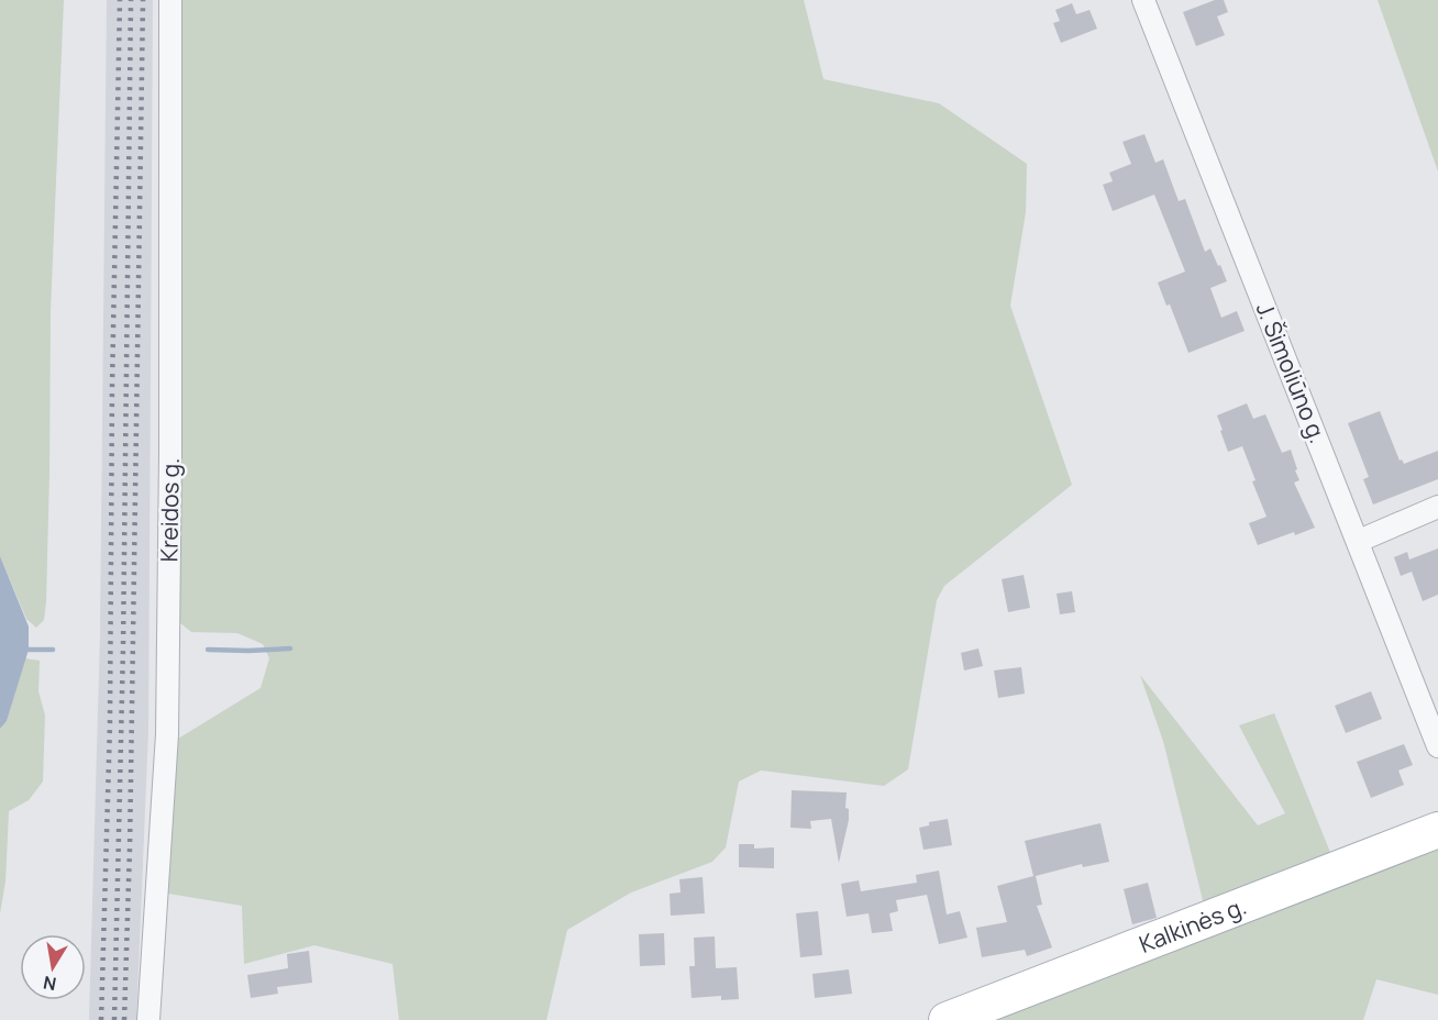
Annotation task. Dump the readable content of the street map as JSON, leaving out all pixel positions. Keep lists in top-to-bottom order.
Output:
{
  "streets": {
    "main road": ["Kalkinės g."],
    "street": ["J. Šimoliūno g.", "Kreidos g."]
  },
  "north": "bottom"
}
